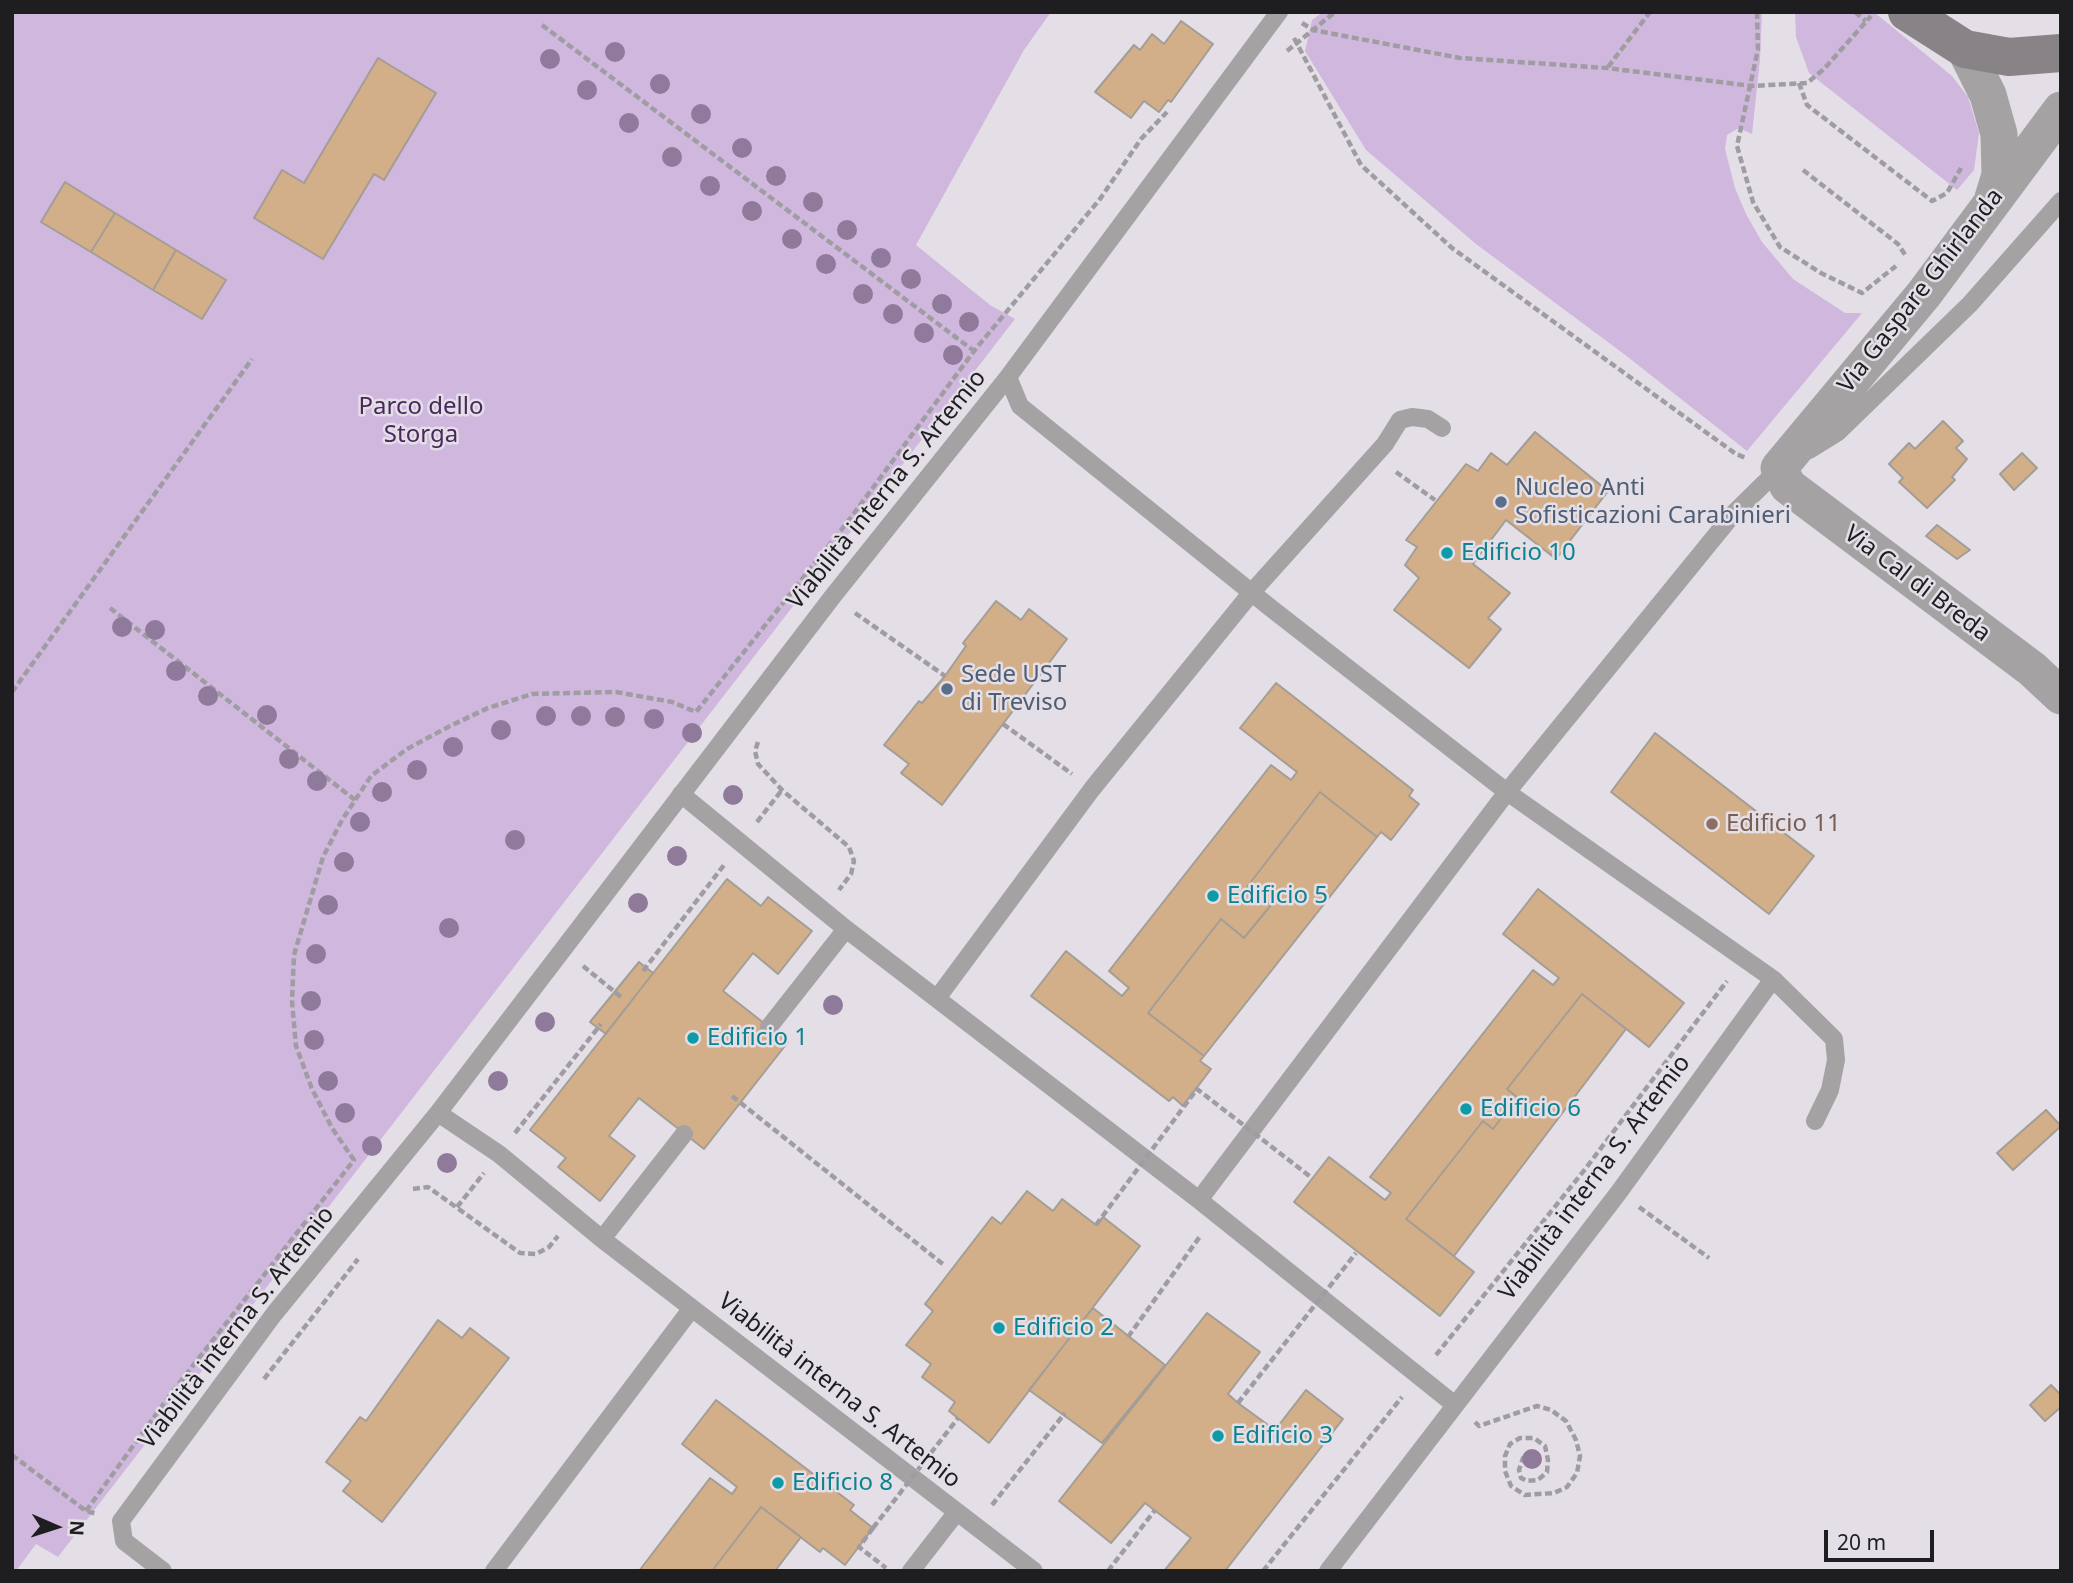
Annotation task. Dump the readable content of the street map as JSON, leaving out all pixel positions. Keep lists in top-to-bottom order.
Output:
{
  "streets": {
    "street": ["Via Gaspare Ghirlanda", "Via Cal di Breda"],
    "lane": ["Viabilità interna S. Artemio"]
  },
  "crossings": [
    ["Via Gaspare Ghirlanda", "Via Cal di Breda"]
  ],
  "parks": ["Parco dello Storga"],
  "places": [
    "Nucleo Anti Sofisticazioni Carabinieri",
    "Edificio 10",
    "Sede UST di Treviso",
    "Edificio 11",
    "Edificio 5",
    "Edificio 1",
    "Edificio 6",
    "Edificio 2",
    "Edificio 3",
    "Edificio 8"
  ],
  "scale_bar": "20 m",
  "north": "right"
}
